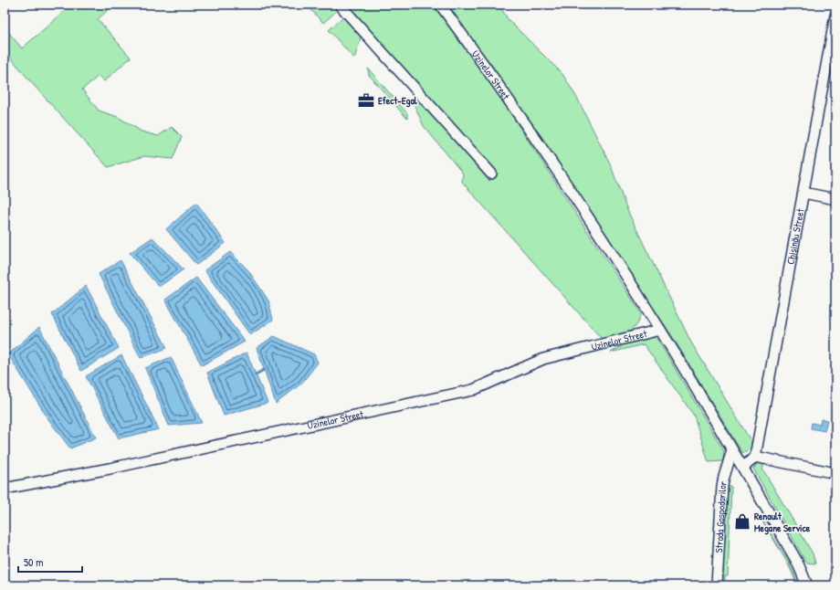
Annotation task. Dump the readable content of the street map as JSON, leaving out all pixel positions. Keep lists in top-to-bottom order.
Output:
{
  "streets": {
    "street": ["Uzinelor Street", "Chișinău Street", "Strada Gospodarilor"]
  },
  "crossings": [
    ["Uzinelor Street", "Strada Gospodarilor"]
  ],
  "places": {
    "office": ["Efect-Egal"],
    "shop": ["Renault Megane Service"]
  },
  "scale_bar": "50 m"
}
